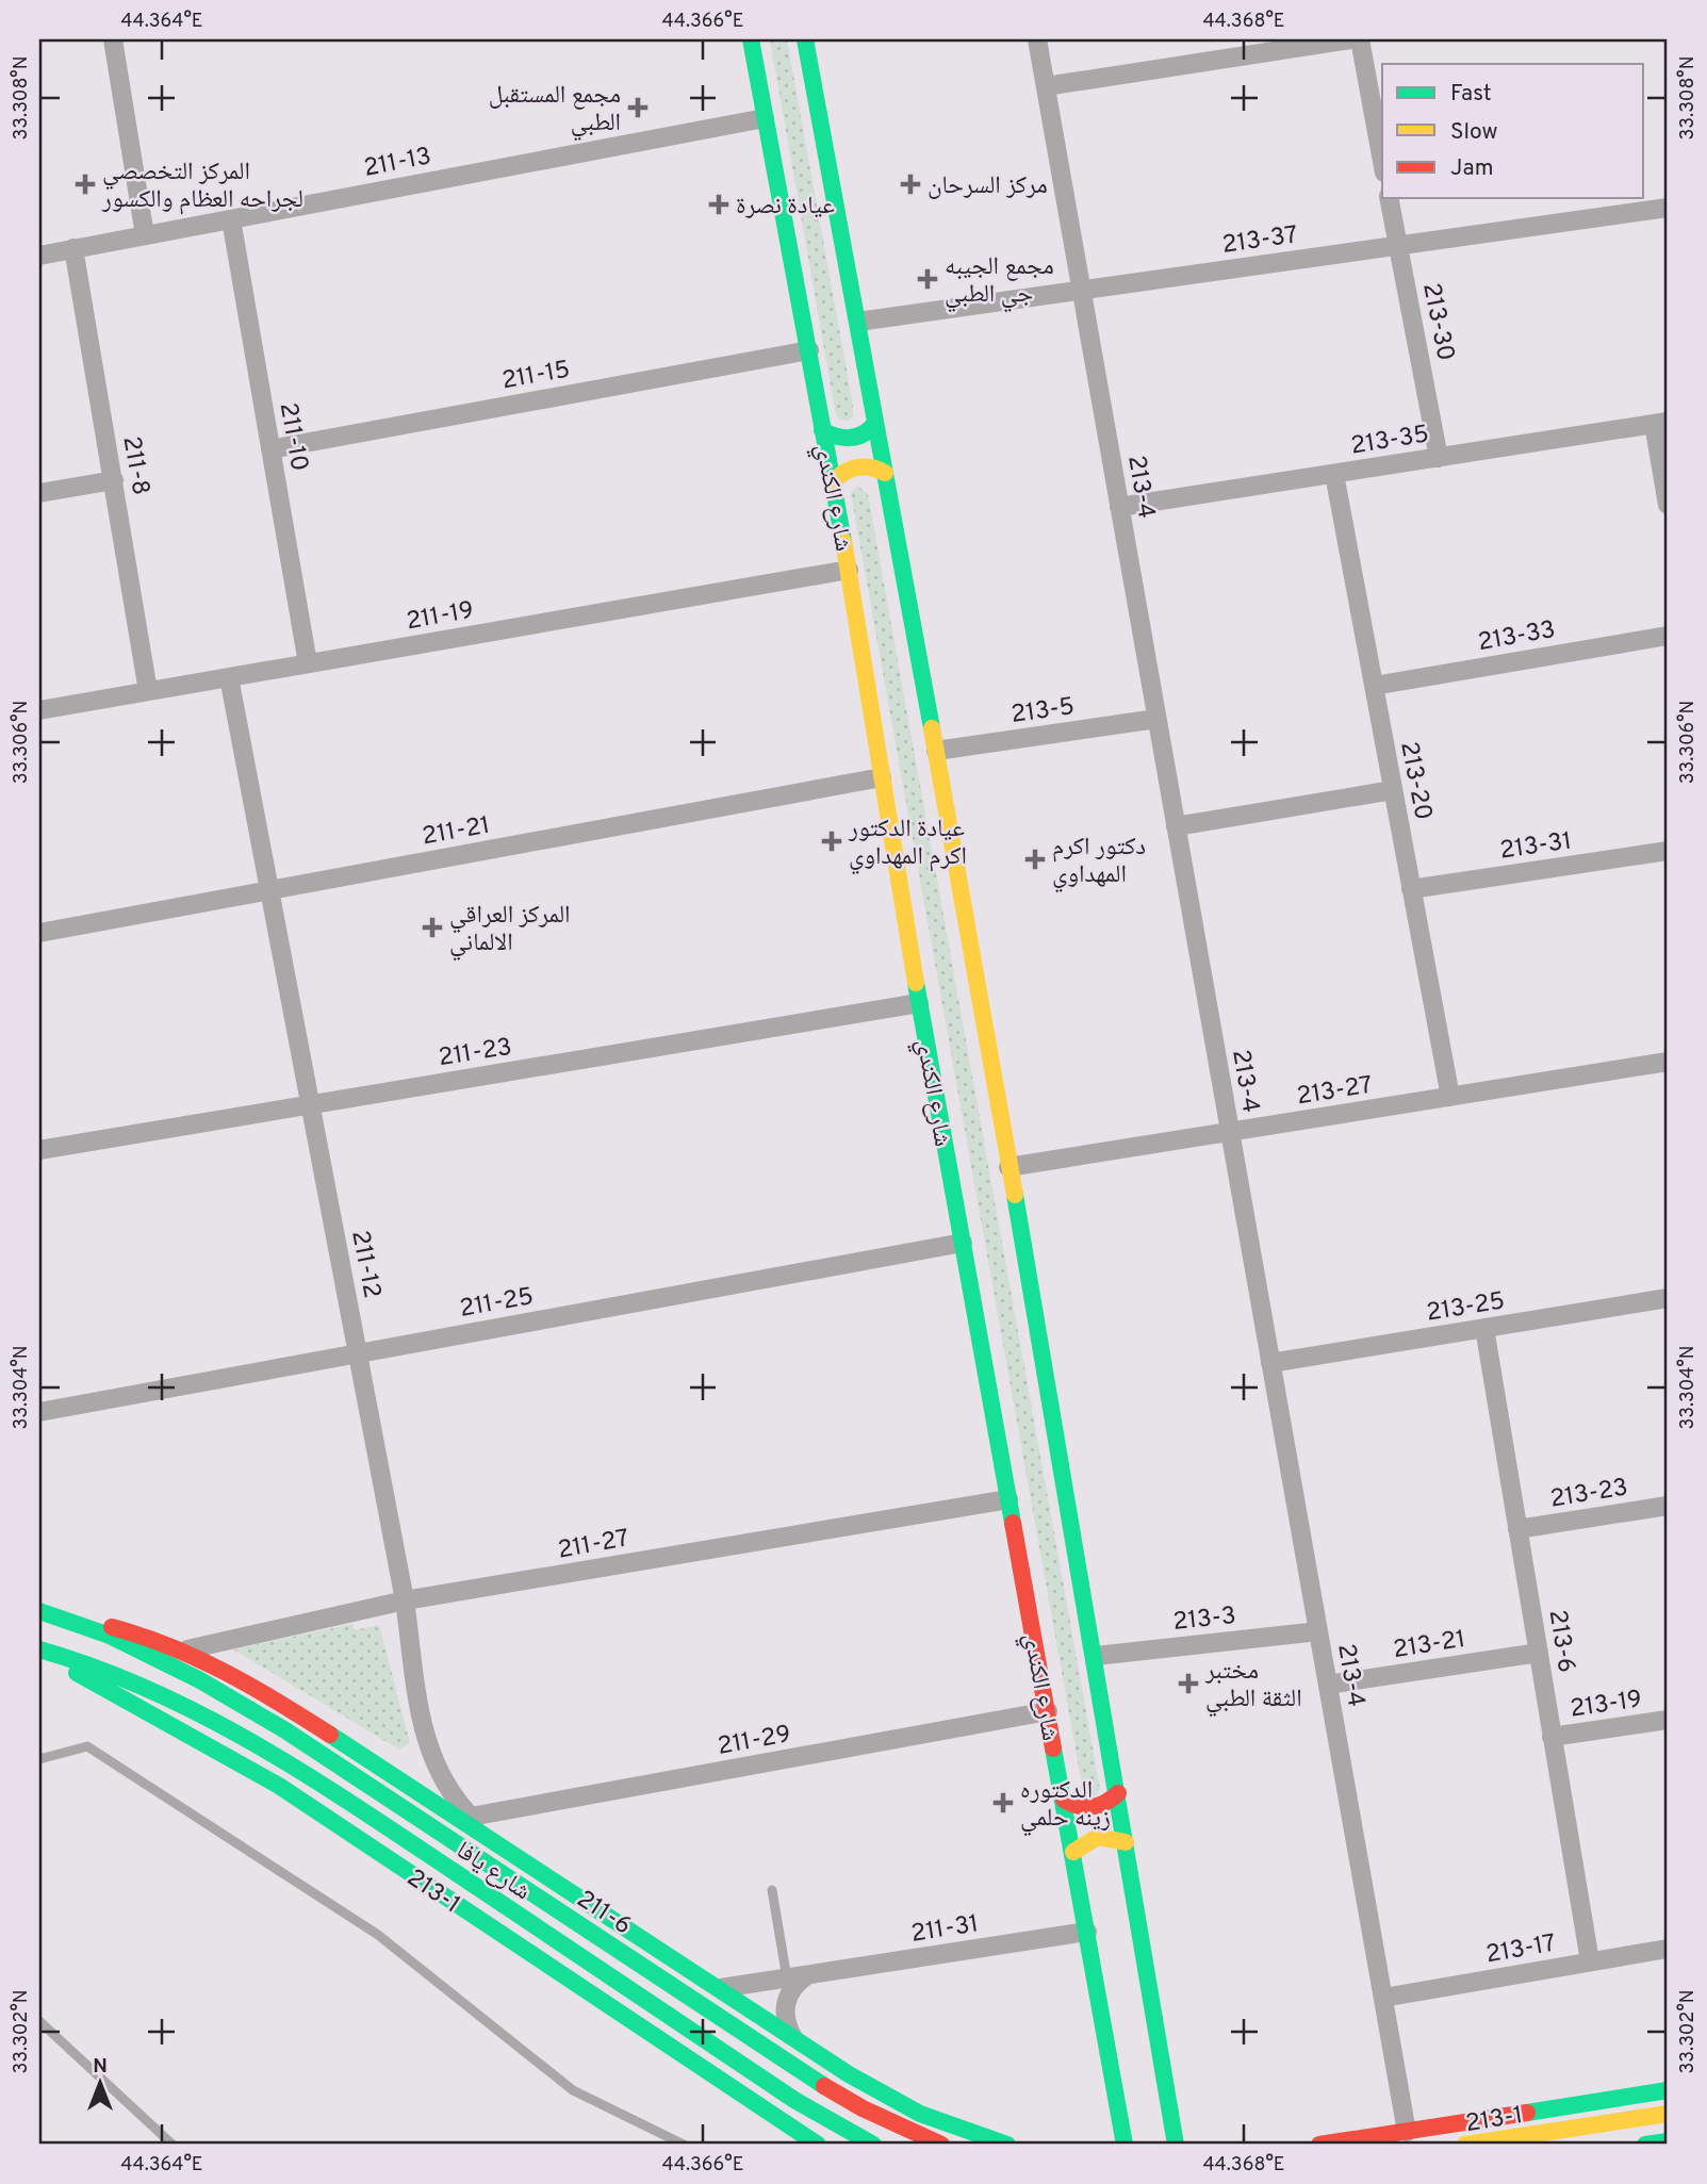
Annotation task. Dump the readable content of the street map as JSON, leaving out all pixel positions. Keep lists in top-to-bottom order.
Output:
{
  "streets": {
    "main road": [
      "شارع الكندي",
      "شارع يافا",
      "213-1",
      "211-6"
    ],
    "street": [
      "211-13",
      "213-37",
      "213-30",
      "211-15",
      "211-10",
      "213-35",
      "211-8",
      "213-4",
      "211-19",
      "213-33",
      "213-5",
      "213-20",
      "211-21",
      "213-31",
      "211-23",
      "213-27",
      "211-12",
      "211-25",
      "213-25",
      "213-23",
      "211-27",
      "213-3",
      "213-6",
      "213-21",
      "213-19",
      "211-29",
      "211-31",
      "213-17"
    ]
  },
  "crossings": [
    ["211-13", "211-10"],
    ["211-13", "211-8"],
    ["211-13", "شارع الكندي"],
    ["213-37", "213-30"],
    ["213-37", "213-4"],
    ["213-30", "213-35"],
    ["211-15", "211-10"],
    ["211-15", "شارع الكندي"],
    ["211-10", "211-19"],
    ["213-35", "213-4"],
    ["213-35", "213-20"],
    ["211-8", "211-19"],
    ["213-4", "213-5"],
    ["213-4", "213-27"],
    ["213-4", "213-25"],
    ["213-4", "213-3"],
    ["213-4", "213-21"],
    ["213-4", "213-1"],
    ["213-4", "213-17"],
    ["شارع الكندي", "211-19"],
    ["شارع الكندي", "211-21"],
    ["شارع الكندي", "211-23"],
    ["شارع الكندي", "211-25"],
    ["شارع الكندي", "211-27"],
    ["شارع الكندي", "211-29"],
    ["شارع الكندي", "211-31"],
    ["211-19", "211-12"],
    ["213-33", "213-20"],
    ["213-20", "213-31"],
    ["213-20", "213-27"],
    ["211-21", "211-12"],
    ["211-23", "211-12"],
    ["211-12", "211-25"],
    ["211-12", "211-27"],
    ["211-12", "211-29"],
    ["211-12", "211-6"],
    ["213-25", "213-6"],
    ["213-23", "213-6"],
    ["211-27", "211-6"],
    ["213-6", "213-21"],
    ["213-6", "213-19"],
    ["213-6", "213-17"],
    ["شارع يافا", "211-6"],
    ["211-6", "211-31"]
  ],
  "places": {
    "health": [
      "مجمع المستقبل الطبي",
      "المركز التخصصي لجراحه العظام والكسور",
      "مركز السرحان",
      "عيادة نصرة",
      "مجمع الجيبه جي الطبي",
      "عيادة الدكتور اكرم المهداوي",
      "دكتور اكرم المهداوي",
      "المركز العراقي الالماني",
      "مختبر الثقة الطبي",
      "الدكتوره زينه حلمي"
    ]
  },
  "legend": ["Fast", "Slow", "Jam"],
  "north": "top",
  "coordinates": [
    "44.364°E",
    "44.366°E",
    "44.368°E",
    "33.308°N",
    "33.306°N",
    "33.304°N",
    "33.302°N"
  ]
}
